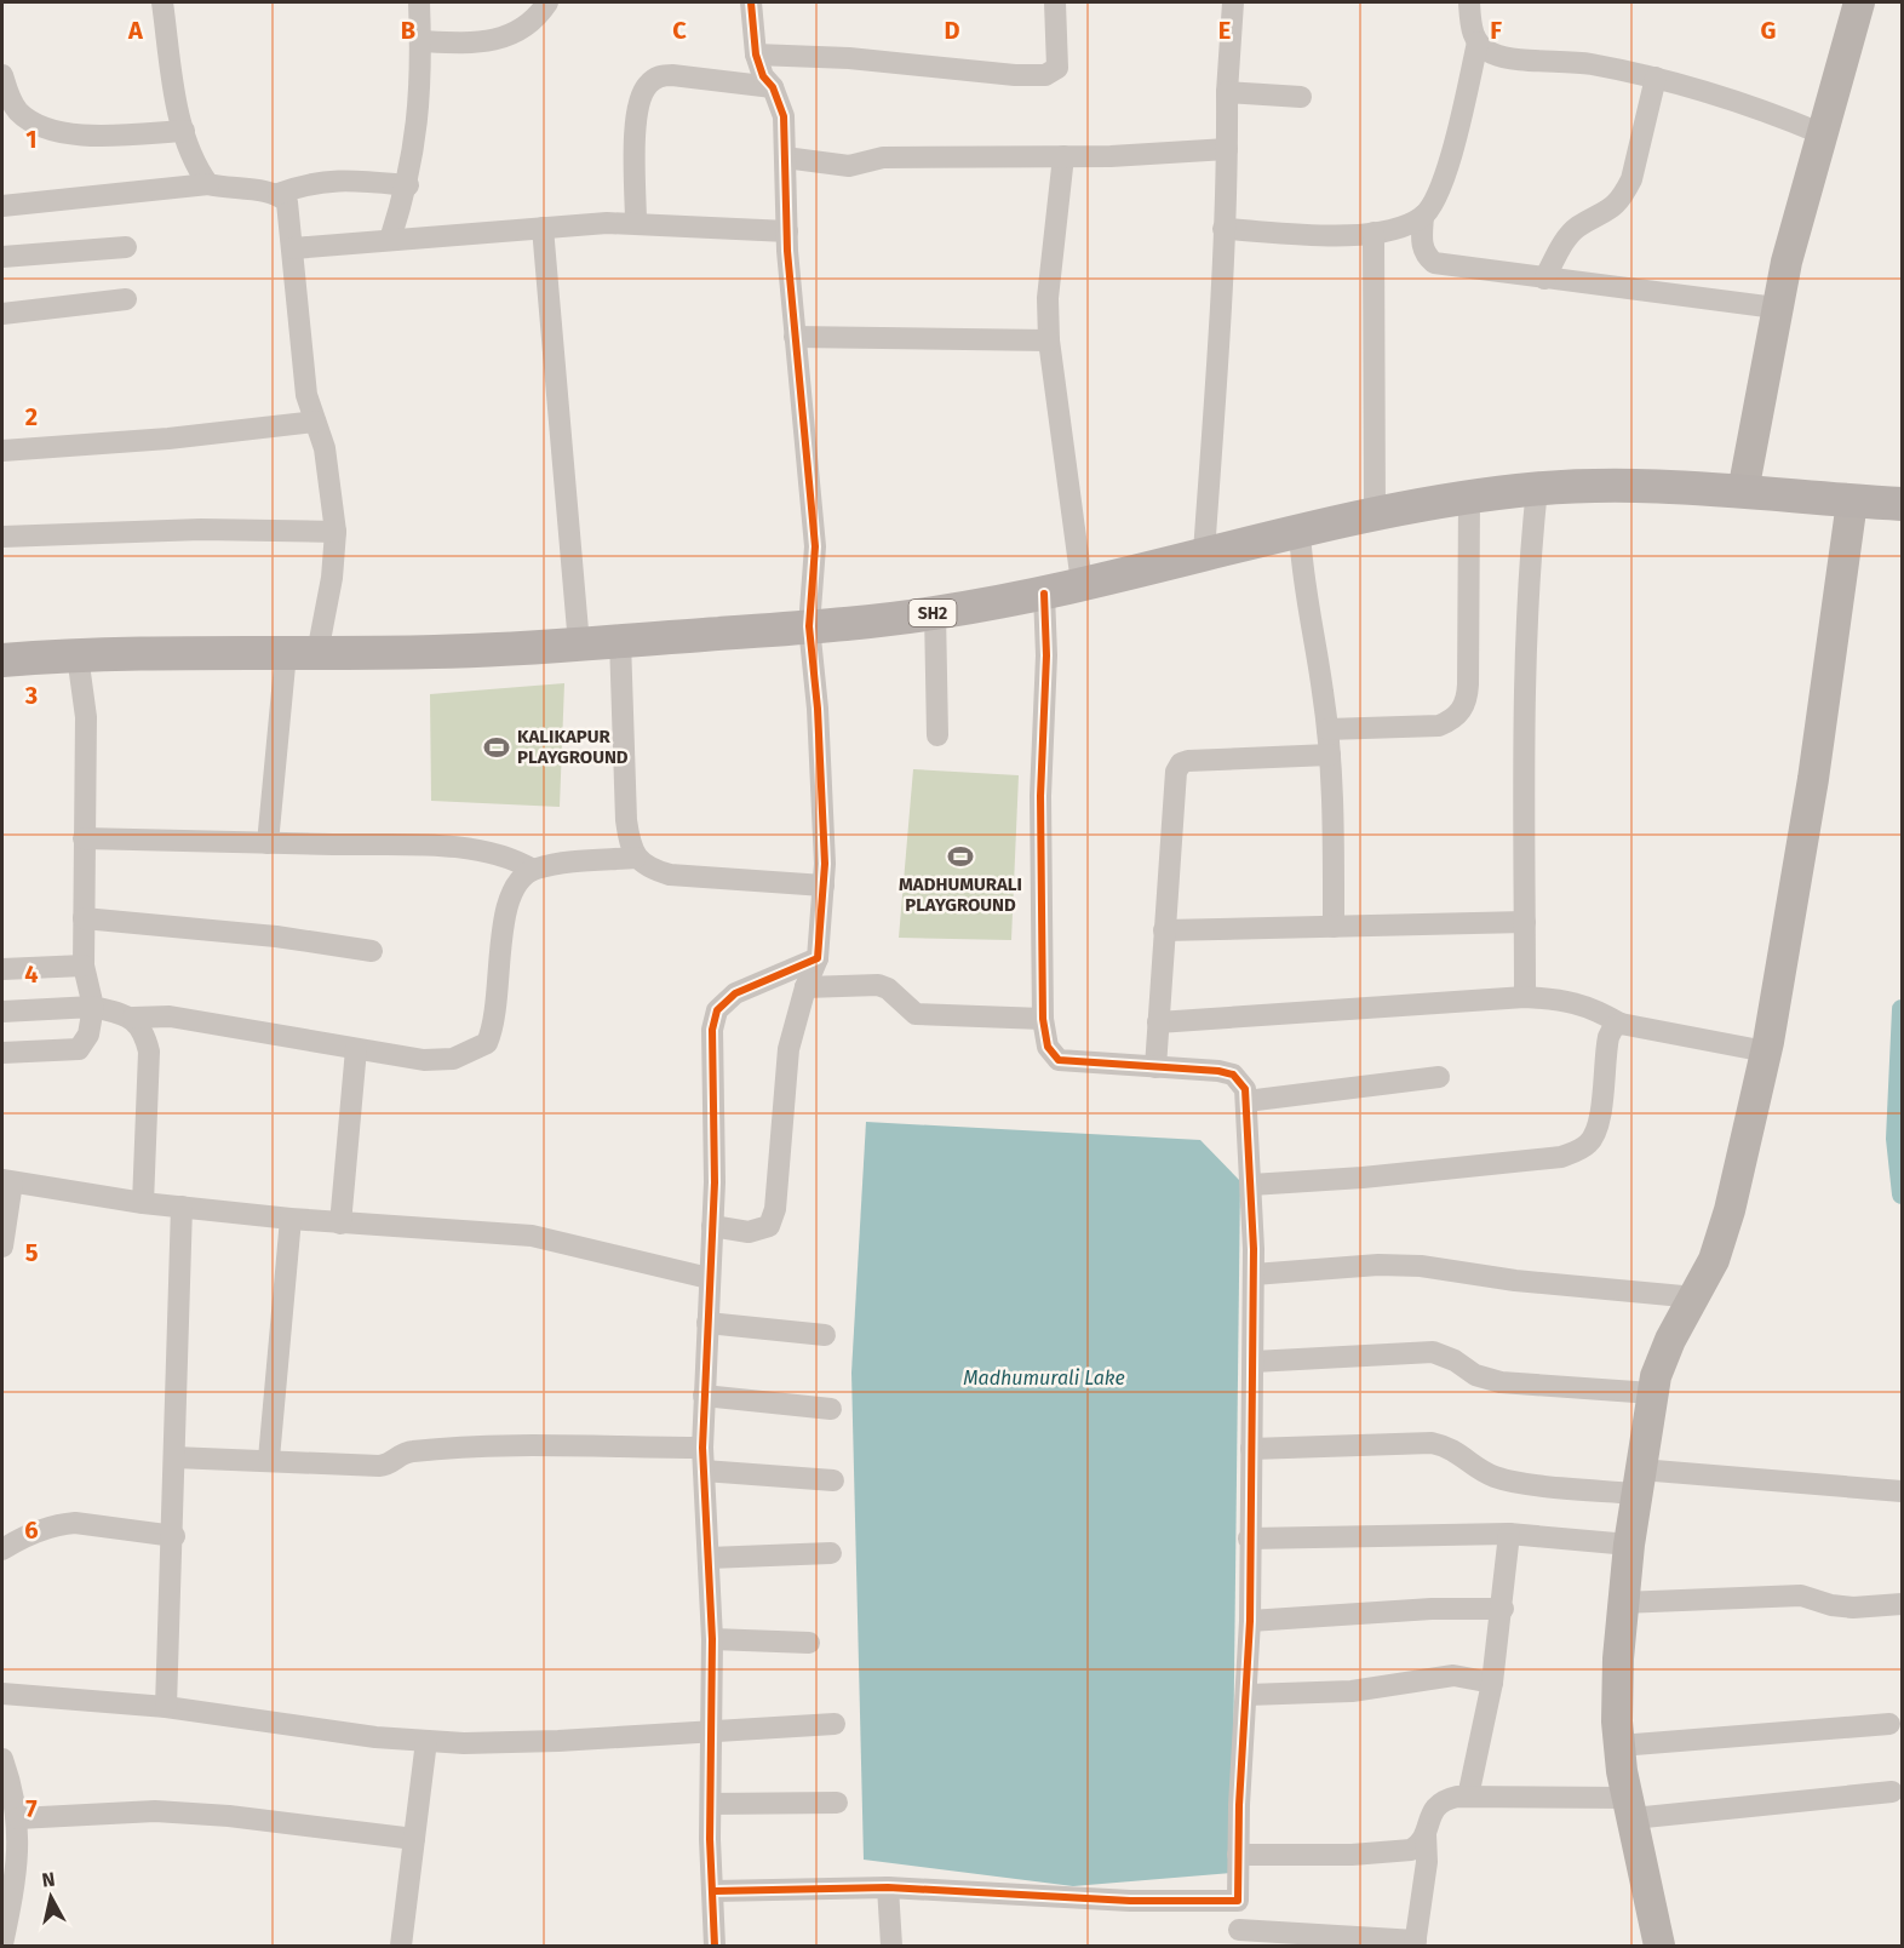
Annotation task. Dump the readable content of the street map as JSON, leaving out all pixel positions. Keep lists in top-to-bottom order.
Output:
{
  "streets": {
    "main road": ["SH2"]
  },
  "water": ["Madhumurali Lake"],
  "places": {
    "sports": ["KALIKAPUR PLAYGROUND", "MADHUMURALI PLAYGROUND"]
  },
  "north": "top",
  "grid": {
    "columns": [
      "A",
      "B",
      "C",
      "D",
      "E",
      "F",
      "G"
    ],
    "rows": [
      "1",
      "2",
      "3",
      "4",
      "5",
      "6",
      "7"
    ]
  }
}
